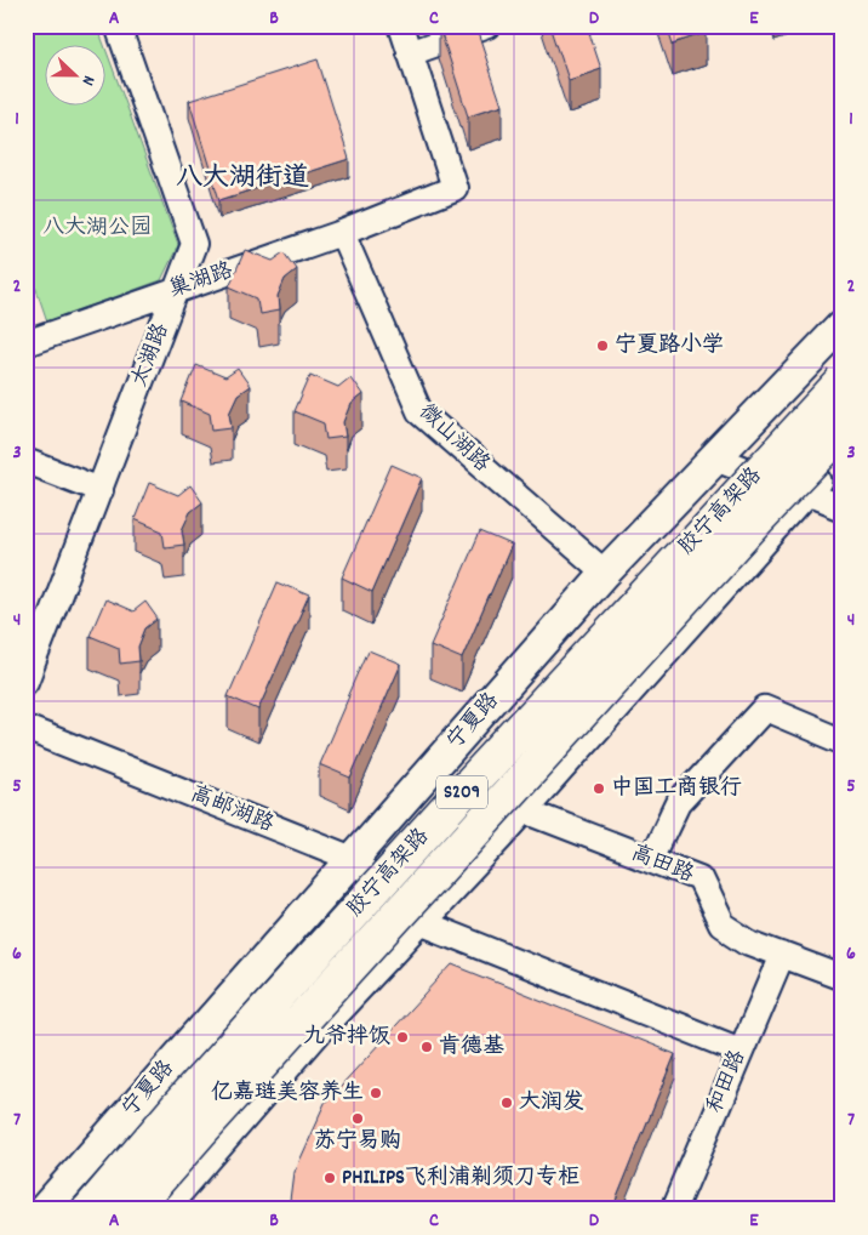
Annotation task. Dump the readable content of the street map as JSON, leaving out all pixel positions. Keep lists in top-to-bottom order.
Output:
{
  "streets": {
    "highway": ["胶宁高架路", "S209"],
    "main road": ["宁夏路"],
    "street": [
      "巢湖路",
      "太湖路",
      "微山湖路",
      "高邮湖路",
      "高田路",
      "和田路"
    ]
  },
  "crossings": [
    ["巢湖路", "太湖路"],
    ["巢湖路", "微山湖路"],
    ["微山湖路", "宁夏路"],
    ["宁夏路", "高邮湖路"],
    ["高田路", "和田路"]
  ],
  "districts": ["八大湖街道"],
  "parks": ["八大湖公园"],
  "places": [
    "宁夏路小学",
    "中国工商银行",
    "九爷拌饭",
    "肯德基",
    "亿嘉琏美容养生",
    "大润发",
    "苏宁易购",
    "PHILIPS飞利浦剃须刀专柜"
  ],
  "north": "right",
  "grid": {
    "columns": [
      "A",
      "B",
      "C",
      "D",
      "E"
    ],
    "rows": [
      "1",
      "2",
      "3",
      "4",
      "5",
      "6",
      "7"
    ]
  }
}
